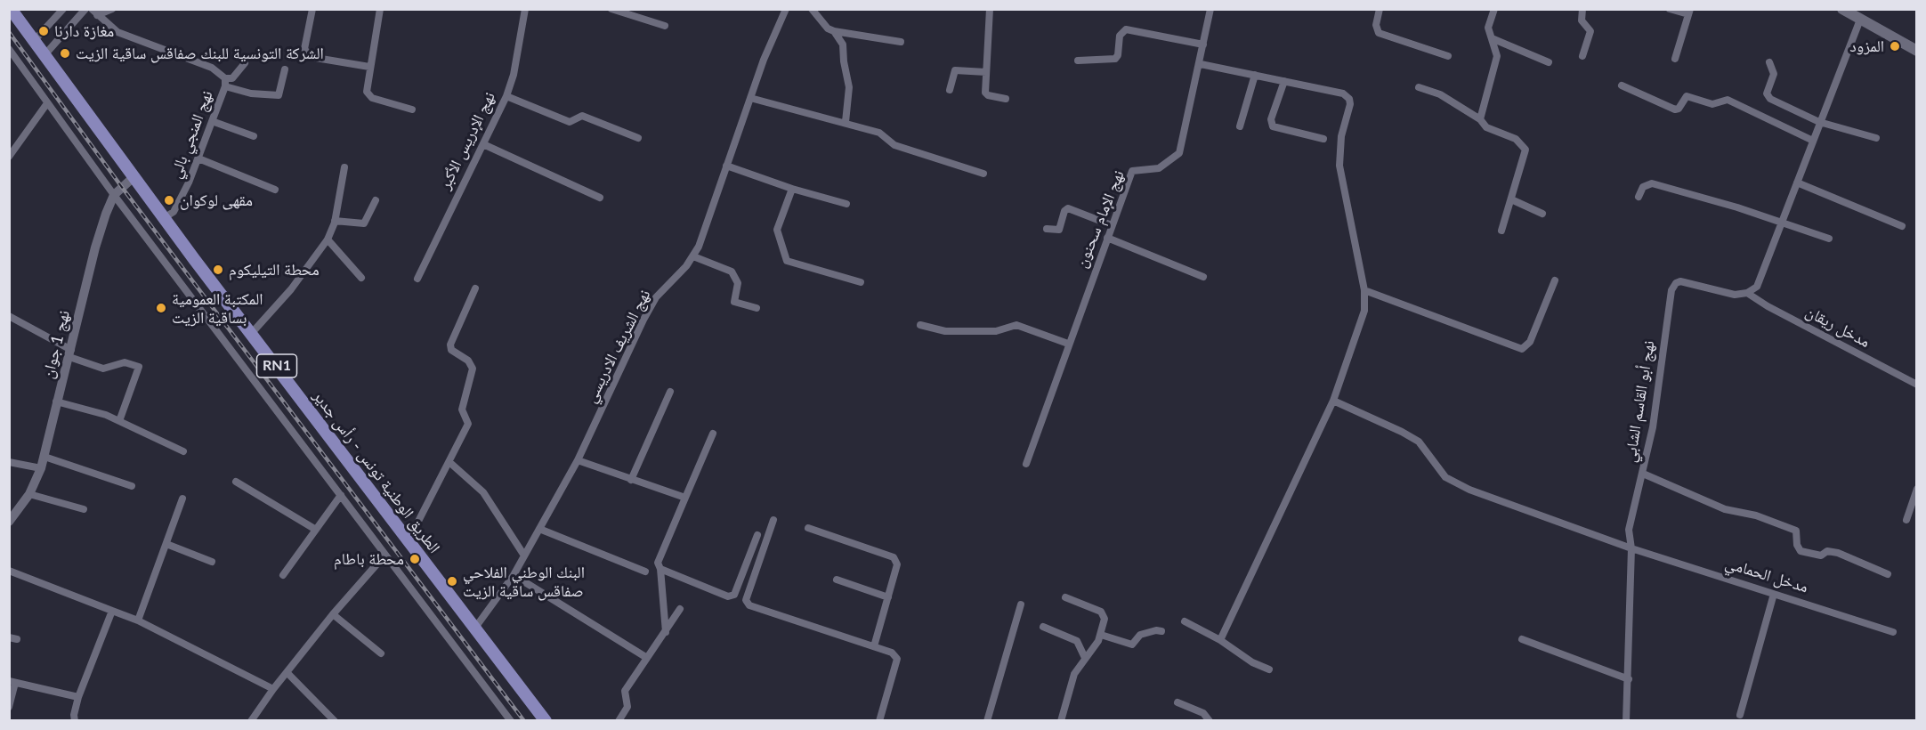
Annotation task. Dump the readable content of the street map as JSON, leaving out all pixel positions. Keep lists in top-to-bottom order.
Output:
{
  "streets": {
    "main road": ["RN1", "الطريق الوطنية تونس - رأس جدير"],
    "street": [
      "نهج المنجي بالي",
      "نهج الإدريس الأكبر",
      "نهج الإمام سحنون",
      "مدخل ريقان",
      "نهج 1 جوان",
      "نهج الشريف الادريسي",
      "نهج أبو القاسم الشابي",
      "مدخل الحمامي"
    ]
  },
  "crossings": [
    ["نهج المنجي بالي", "الطريق الوطنية تونس - رأس جدير"],
    ["مدخل ريقان", "نهج أبو القاسم الشابي"],
    ["نهج 1 جوان", "الطريق الوطنية تونس - رأس جدير"],
    ["نهج الشريف الادريسي", "الطريق الوطنية تونس - رأس جدير"],
    ["نهج أبو القاسم الشابي", "مدخل الحمامي"]
  ],
  "places": [
    "مغازة دارنا",
    "المزود",
    "الشركة التونسية للبنك صفاقس ساقية الزيت",
    "مقهى لوكوان",
    "محطة التيليكوم",
    "المكتبة العمومية بساقية الزيت",
    "محطة باطام",
    "البنك الوطني الفلاحي صفاقس ساقية الزيت"
  ]
}
